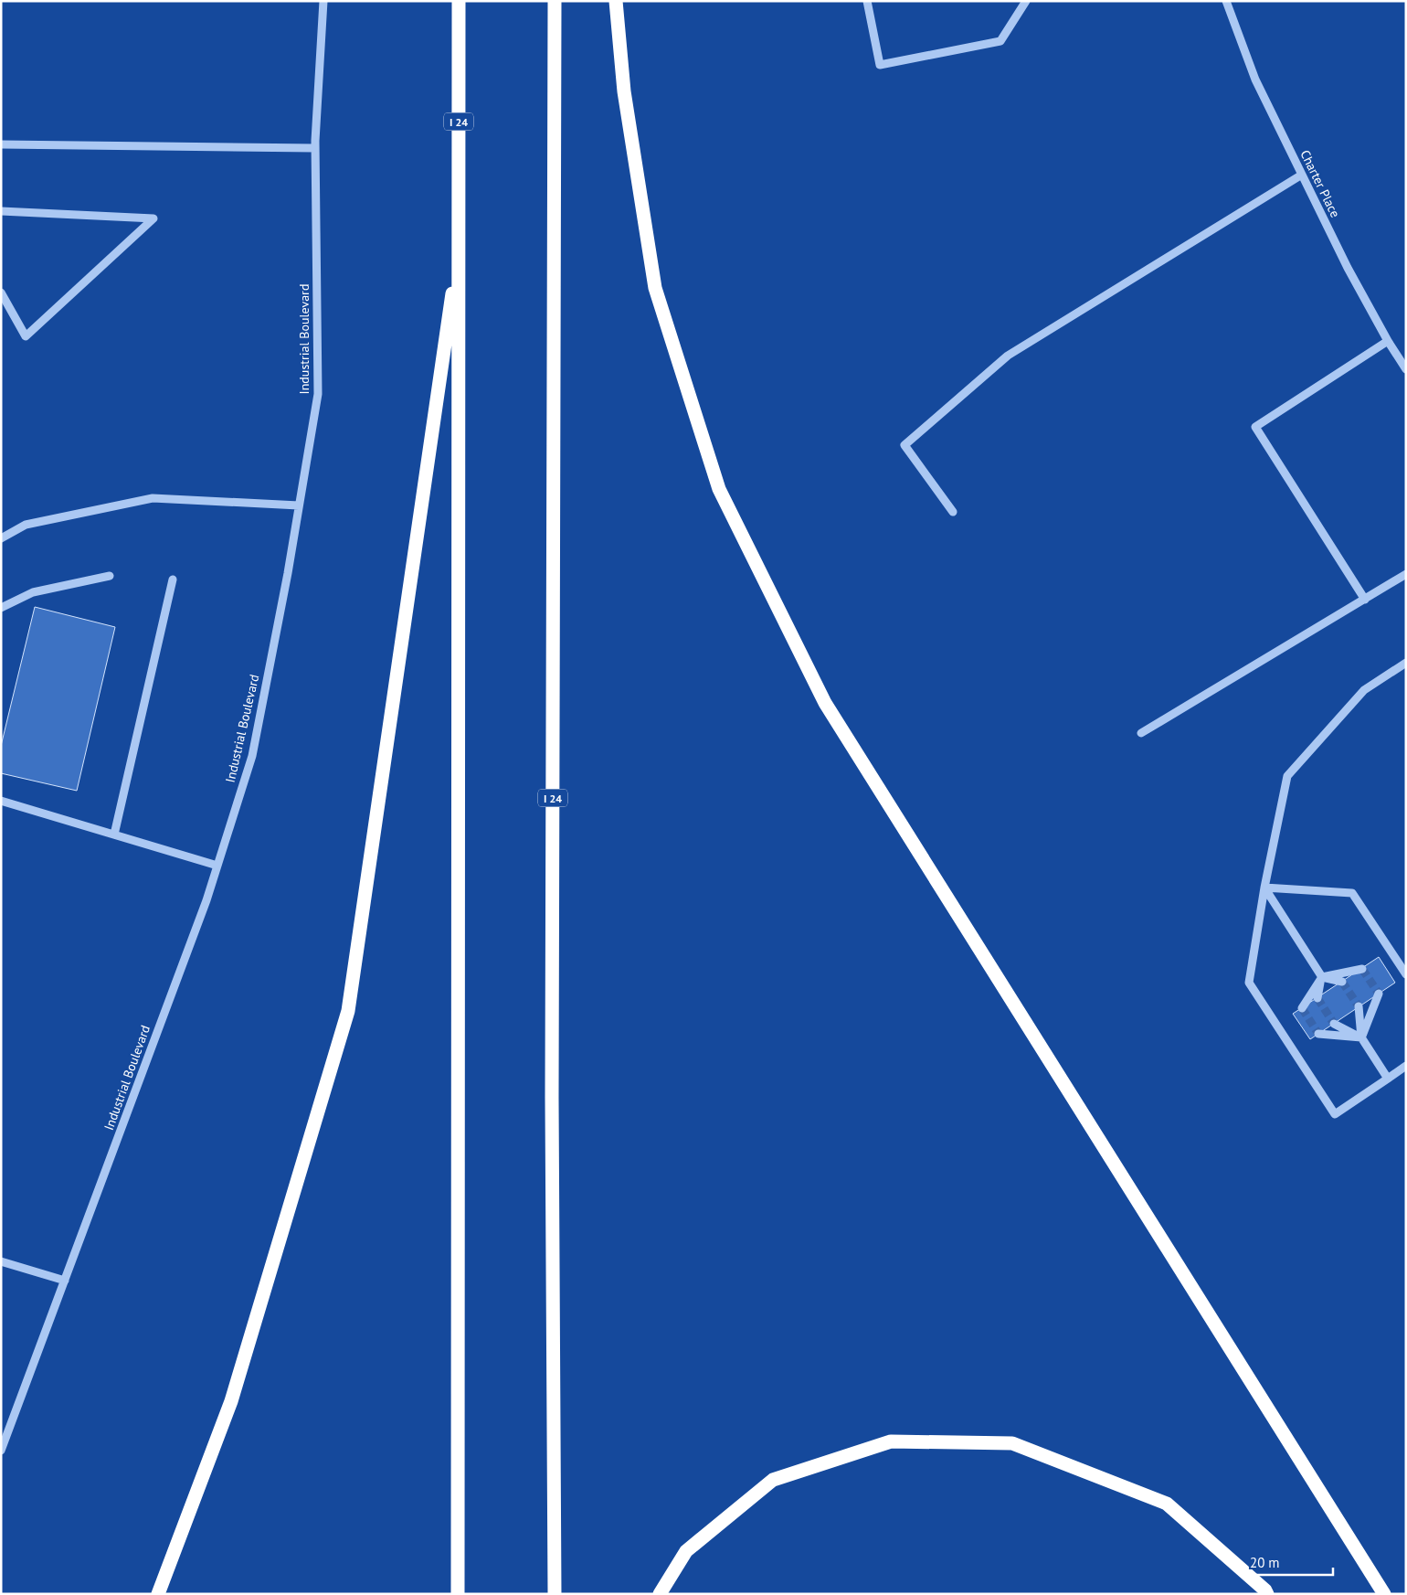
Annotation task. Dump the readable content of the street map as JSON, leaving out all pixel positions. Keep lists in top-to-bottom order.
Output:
{
  "streets": {
    "highway": ["I 24"],
    "street": ["Charter Place", "Industrial Boulevard"]
  },
  "scale_bar": "20 m"
}
